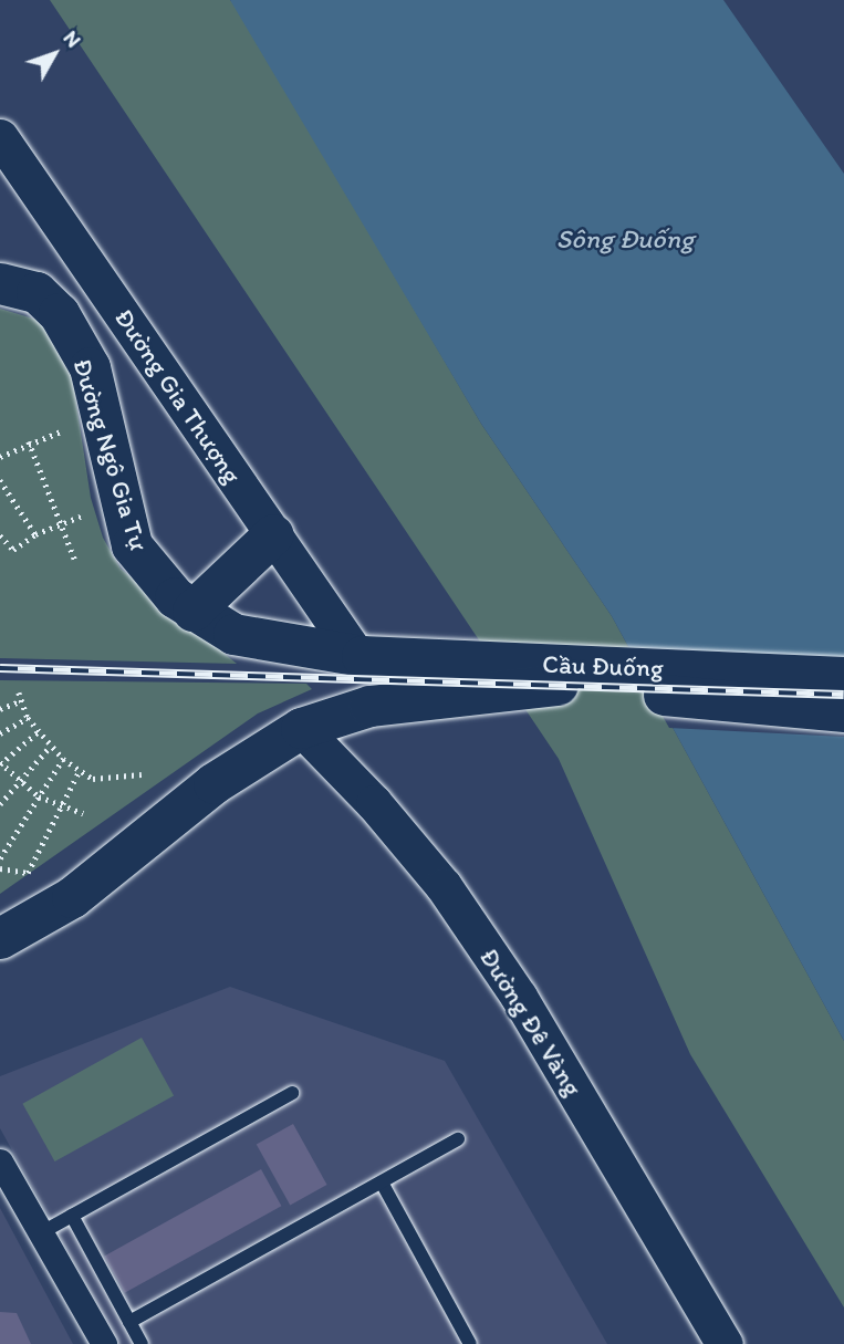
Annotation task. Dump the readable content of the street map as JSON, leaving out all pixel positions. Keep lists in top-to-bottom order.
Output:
{
  "streets": {
    "main road": [
      "Đường Gia Thượng",
      "Đường Ngô Gia Tự",
      "Cầu Đuống",
      "Đường Đê Vàng"
    ]
  },
  "crossings": [
    ["Đường Gia Thượng", "Đường Ngô Gia Tự"],
    ["Đường Gia Thượng", "Cầu Đuống"],
    ["Đường Ngô Gia Tự", "Cầu Đuống"],
    ["Cầu Đuống", "Đường Đê Vàng"]
  ],
  "water": ["Sông Đuống"],
  "north": "top right"
}
